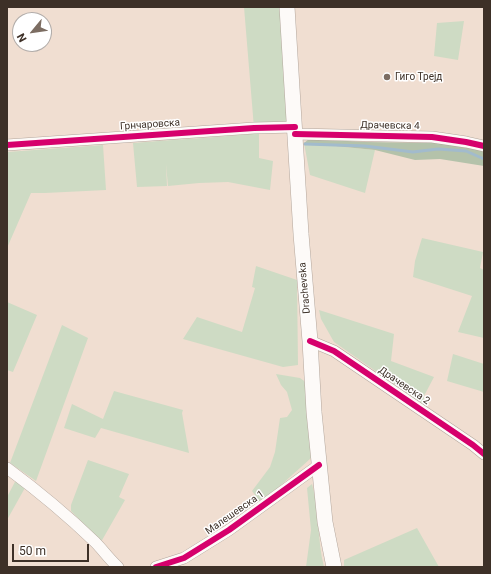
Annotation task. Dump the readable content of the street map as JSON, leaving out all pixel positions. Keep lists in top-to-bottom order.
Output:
{
  "streets": {
    "main road": ["Drachevska"],
    "street": [
      "Грнчаровска",
      "Драчевска 4",
      "Драчевска 2",
      "Малешевска 1"
    ]
  },
  "crossings": [
    ["Грнчаровска", "Драчевска 4"],
    ["Грнчаровска", "Drachevska"],
    ["Драчевска 4", "Drachevska"],
    ["Drachevska", "Драчевска 2"],
    ["Drachevska", "Малешевска 1"]
  ],
  "places": ["Гиго Трејд"],
  "scale_bar": "50 m",
  "north": "bottom left"
}
